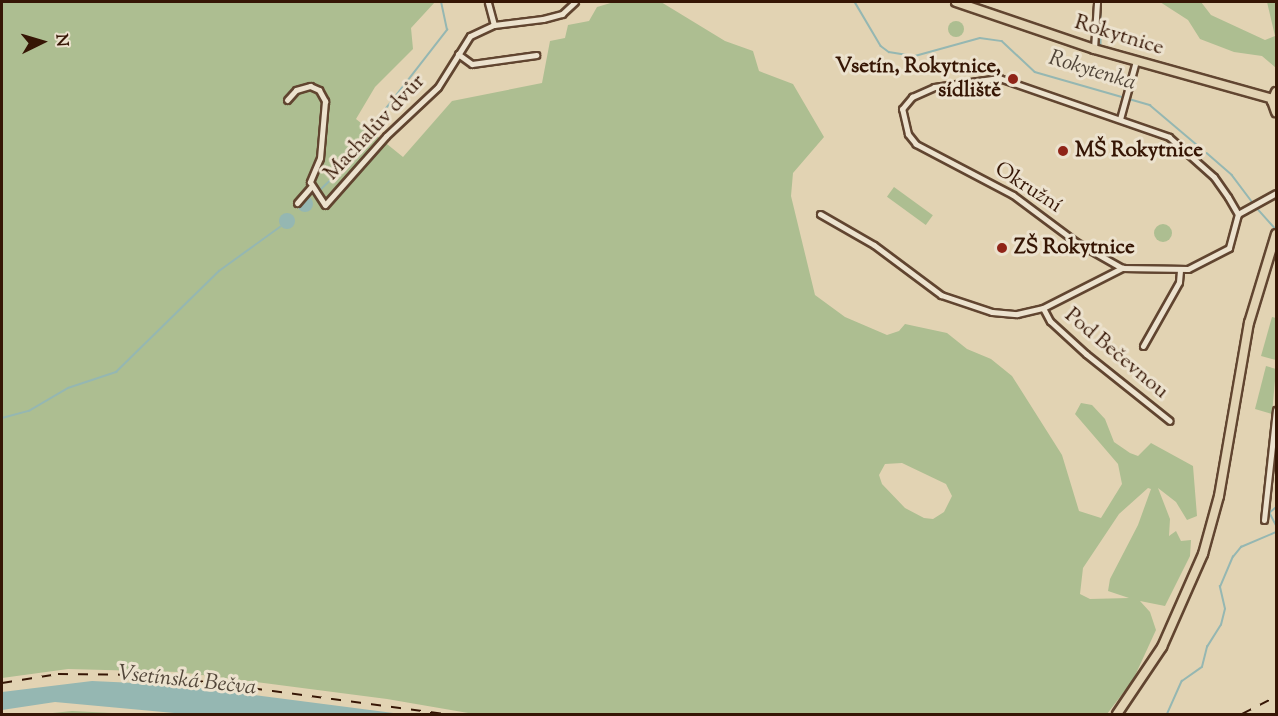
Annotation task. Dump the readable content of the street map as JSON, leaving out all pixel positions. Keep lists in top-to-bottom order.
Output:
{
  "streets": {
    "main road": ["Rokytnice"],
    "street": ["Machalův dvůr", "Okružní", "Pod Bečevnou"]
  },
  "water": ["Rokytenka", "Vsetínská Bečva"],
  "places": ["Vsetín, Rokytnice, sídliště", "MŠ Rokytnice", "ZŠ Rokytnice"],
  "north": "right"
}
